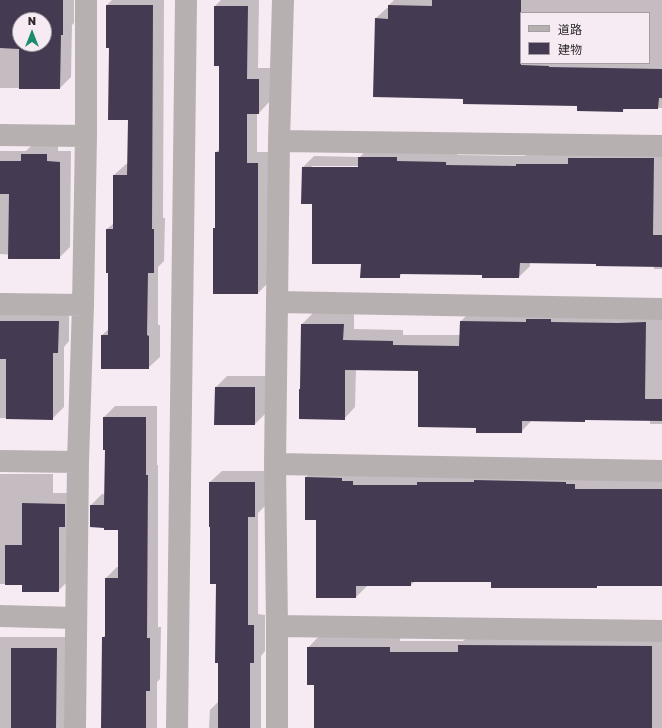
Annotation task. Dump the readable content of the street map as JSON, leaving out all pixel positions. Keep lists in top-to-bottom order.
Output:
{
  "legend": ["道路", "建物"],
  "north": "top"
}
